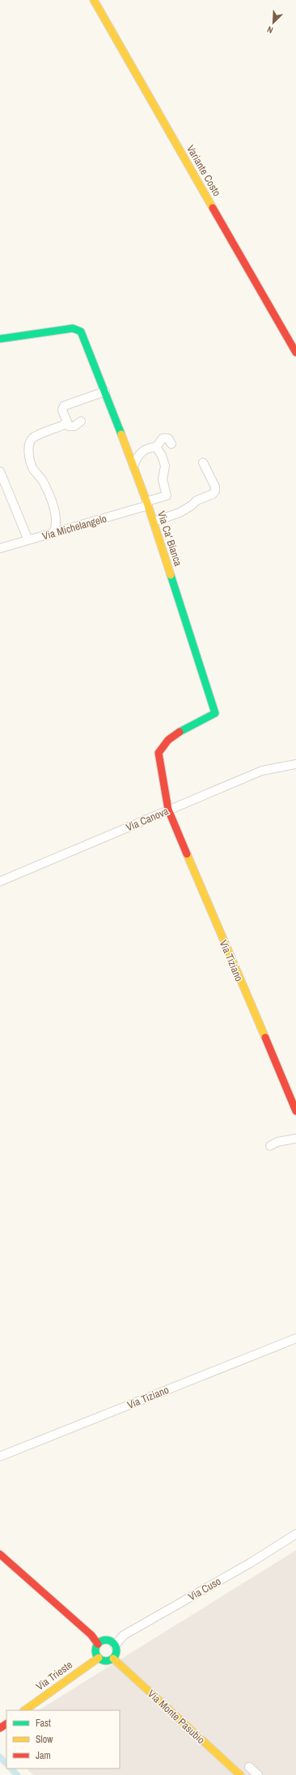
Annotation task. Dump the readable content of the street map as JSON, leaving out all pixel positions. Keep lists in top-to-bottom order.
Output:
{
  "streets": {
    "main road": [
      "Variante Costo",
      "Via Ca' Bianca",
      "Via Tiziano",
      "Via Trieste",
      "Via Monte Pasubio"
    ],
    "street": ["Via Michelangelo", "Via Canova", "Via Cuso"]
  },
  "crossings": [
    ["Via Michelangelo", "Via Ca' Bianca"],
    ["Via Ca' Bianca", "Via Canova"],
    ["Via Ca' Bianca", "Via Tiziano"],
    ["Via Canova", "Via Tiziano"],
    ["Via Cuso", "Via Trieste"],
    ["Via Cuso", "Via Monte Pasubio"],
    ["Via Trieste", "Via Monte Pasubio"]
  ],
  "legend": ["Fast", "Slow", "Jam"],
  "north": "bottom left"
}
